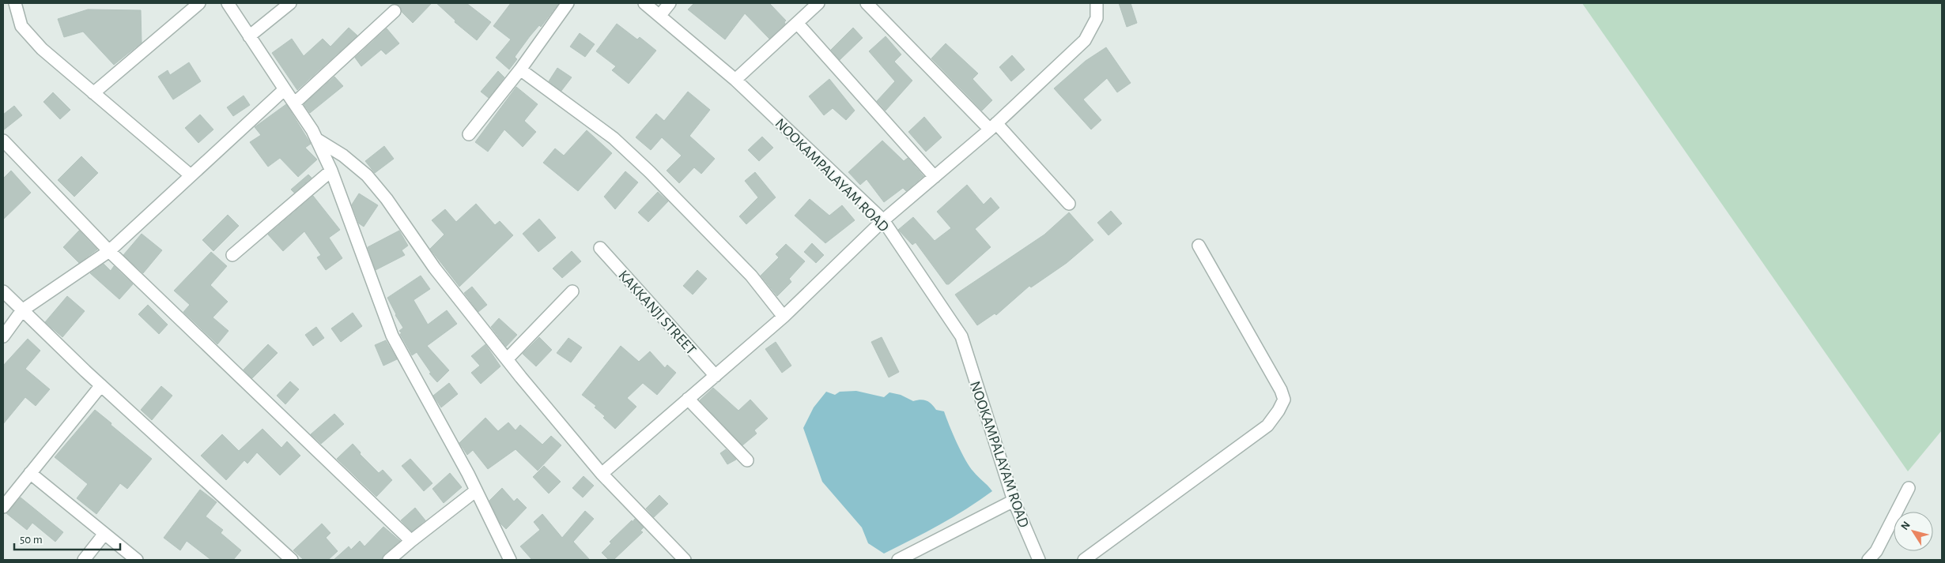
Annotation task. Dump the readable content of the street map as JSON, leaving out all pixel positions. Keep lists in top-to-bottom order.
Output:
{
  "streets": {
    "street": ["NOOKAMPALAYAM ROAD", "KAKKANJI STREET"]
  },
  "scale_bar": "50 m",
  "north": "top left"
}
